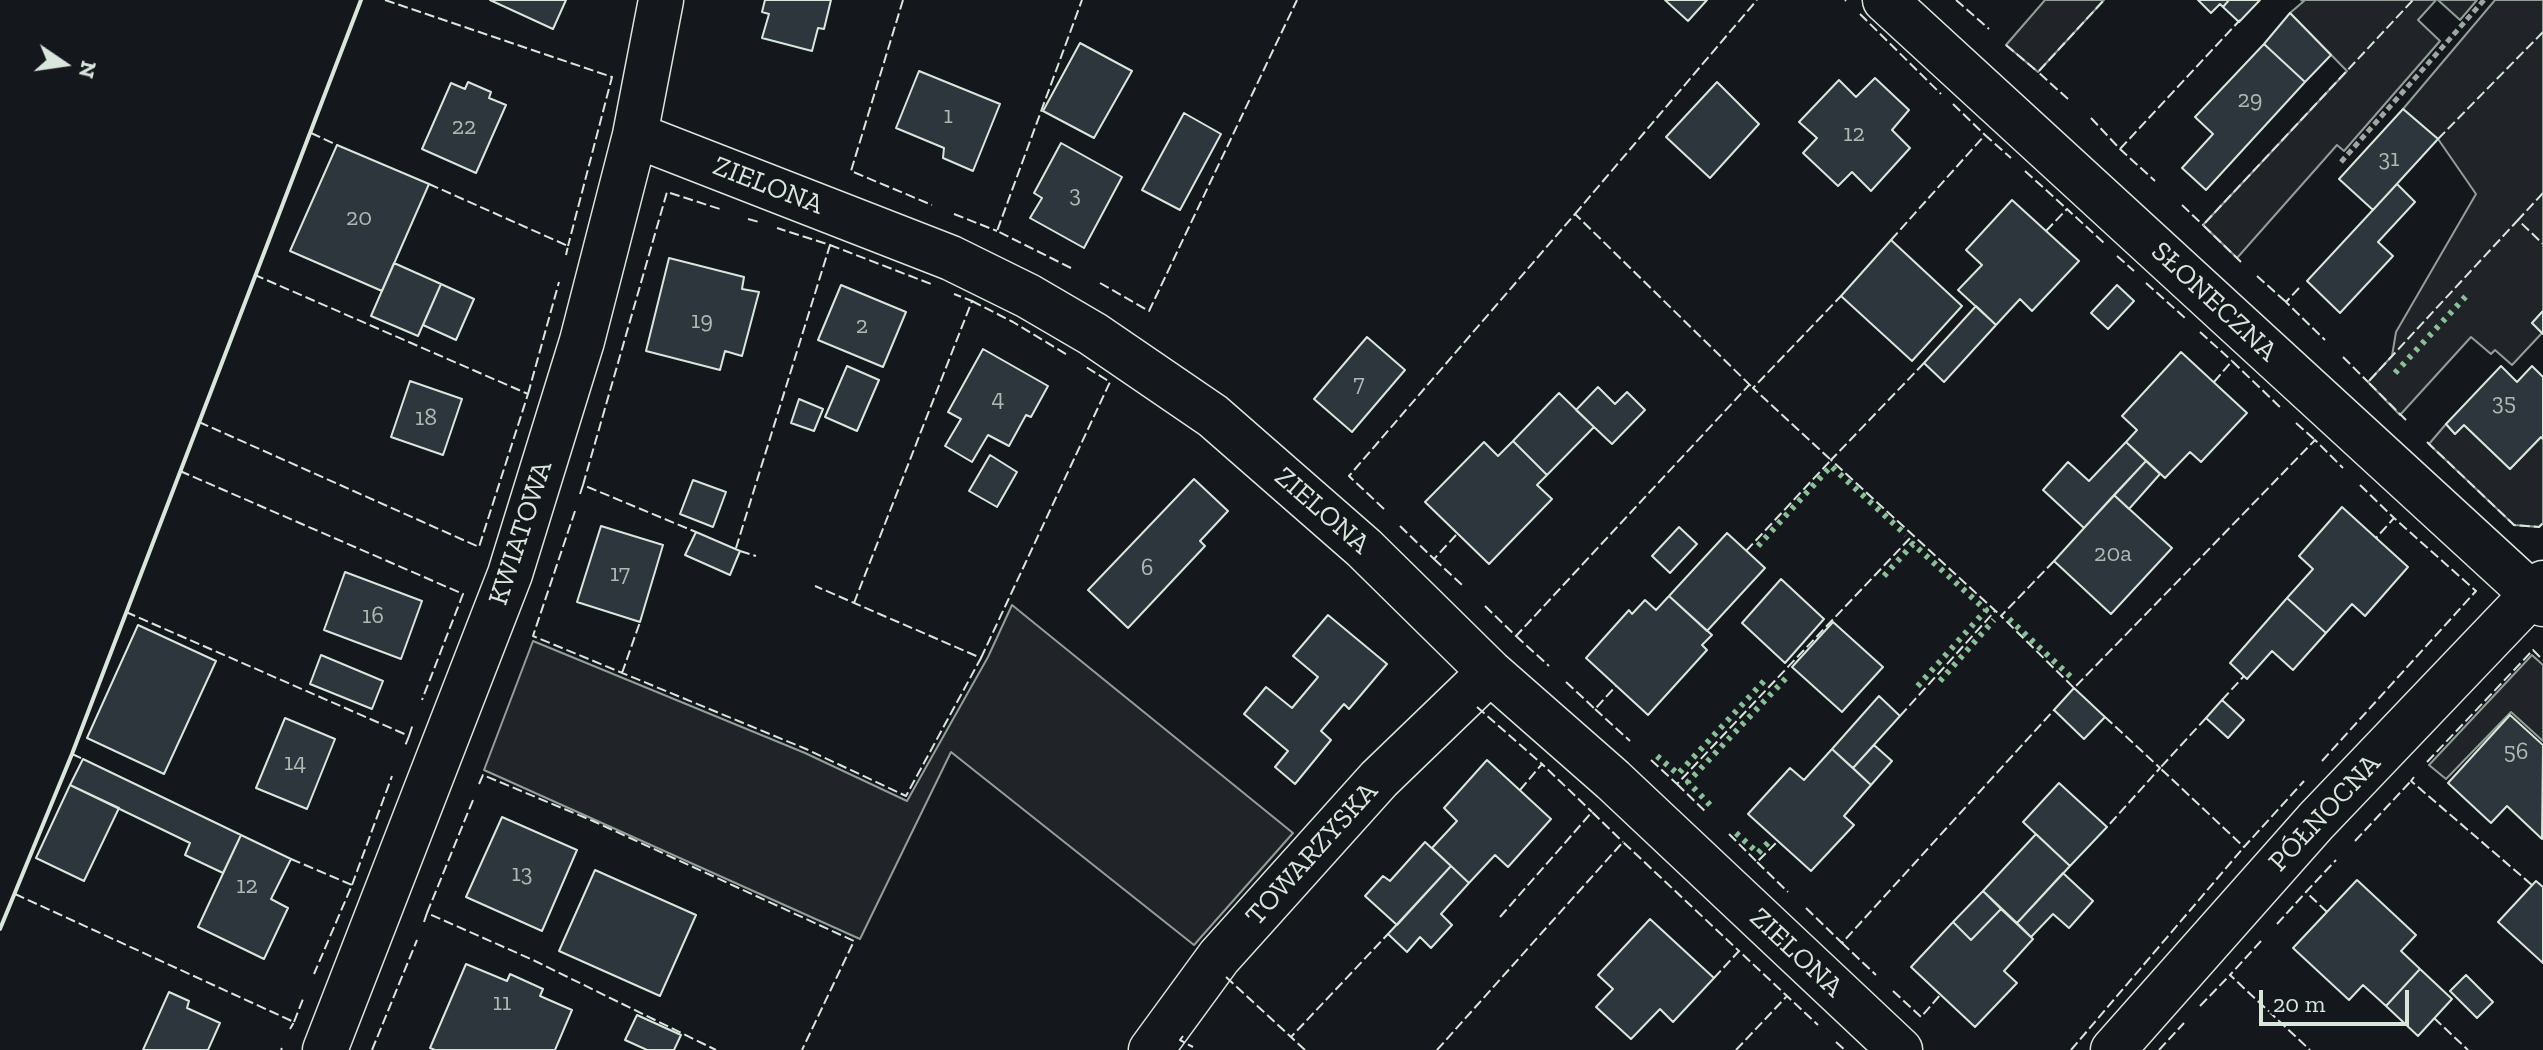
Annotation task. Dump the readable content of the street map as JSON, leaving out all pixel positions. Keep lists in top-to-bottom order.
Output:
{
  "streets": {
    "street": [
      "ZIELONA",
      "SŁONECZNA",
      "KWIATOWA",
      "PÓŁNOCNA",
      "TOWARZYSKA"
    ]
  },
  "crossings": [
    ["ZIELONA", "KWIATOWA"],
    ["ZIELONA", "TOWARZYSKA"],
    ["SŁONECZNA", "PÓŁNOCNA"]
  ],
  "house_numbers": [
    "29",
    "1",
    "22",
    "12",
    "31",
    "3",
    "20",
    "19",
    "2",
    "7",
    "4",
    "35",
    "18",
    "20a",
    "6",
    "17",
    "16",
    "56",
    "14",
    "13",
    "12",
    "11"
  ],
  "scale_bar": "20 m",
  "north": "right"
}
